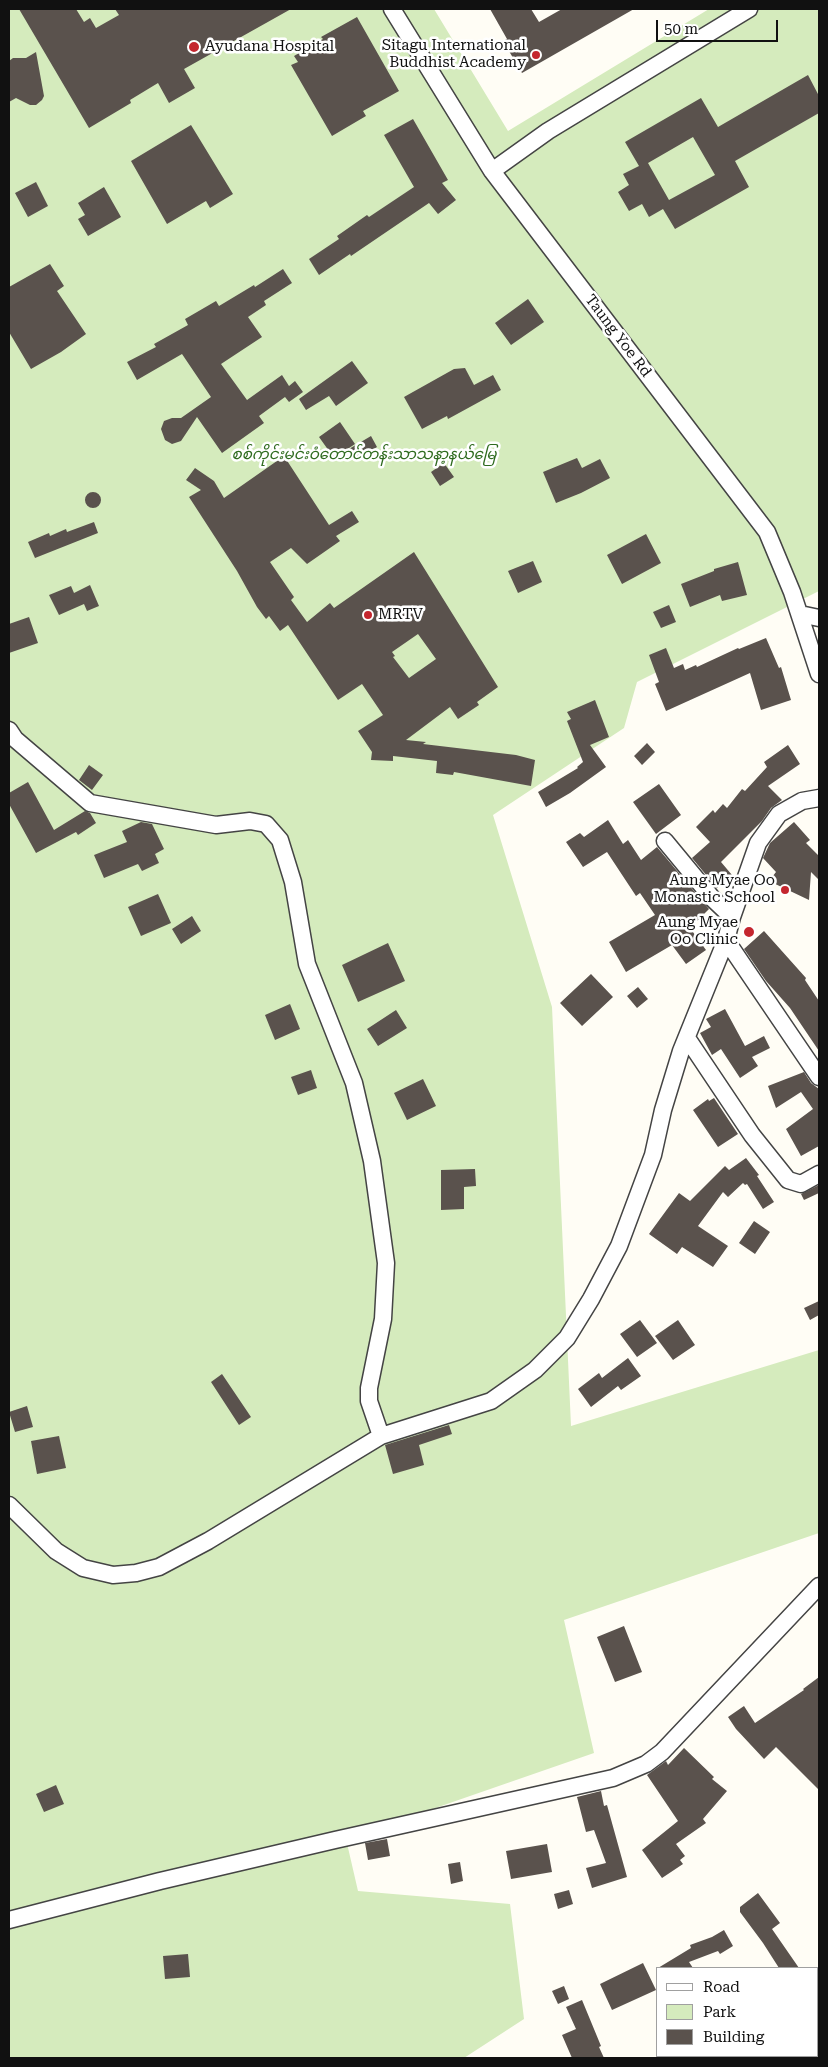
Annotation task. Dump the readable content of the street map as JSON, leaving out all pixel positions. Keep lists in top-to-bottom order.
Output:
{
  "streets": {
    "street": ["Taung Yoe Rd"]
  },
  "parks": ["စစ်ကိုင်းမင်းဝံတောင်တန်းသာသနာ့နယ်မြေ"],
  "places": [
    "Ayudana Hospital",
    "Sitagu International Buddhist Academy",
    "MRTV",
    "Aung Myae Oo Monastic School",
    "Aung Myae Oo Clinic"
  ],
  "legend": ["Road", "Park", "Building"],
  "scale_bar": "50 m"
}
